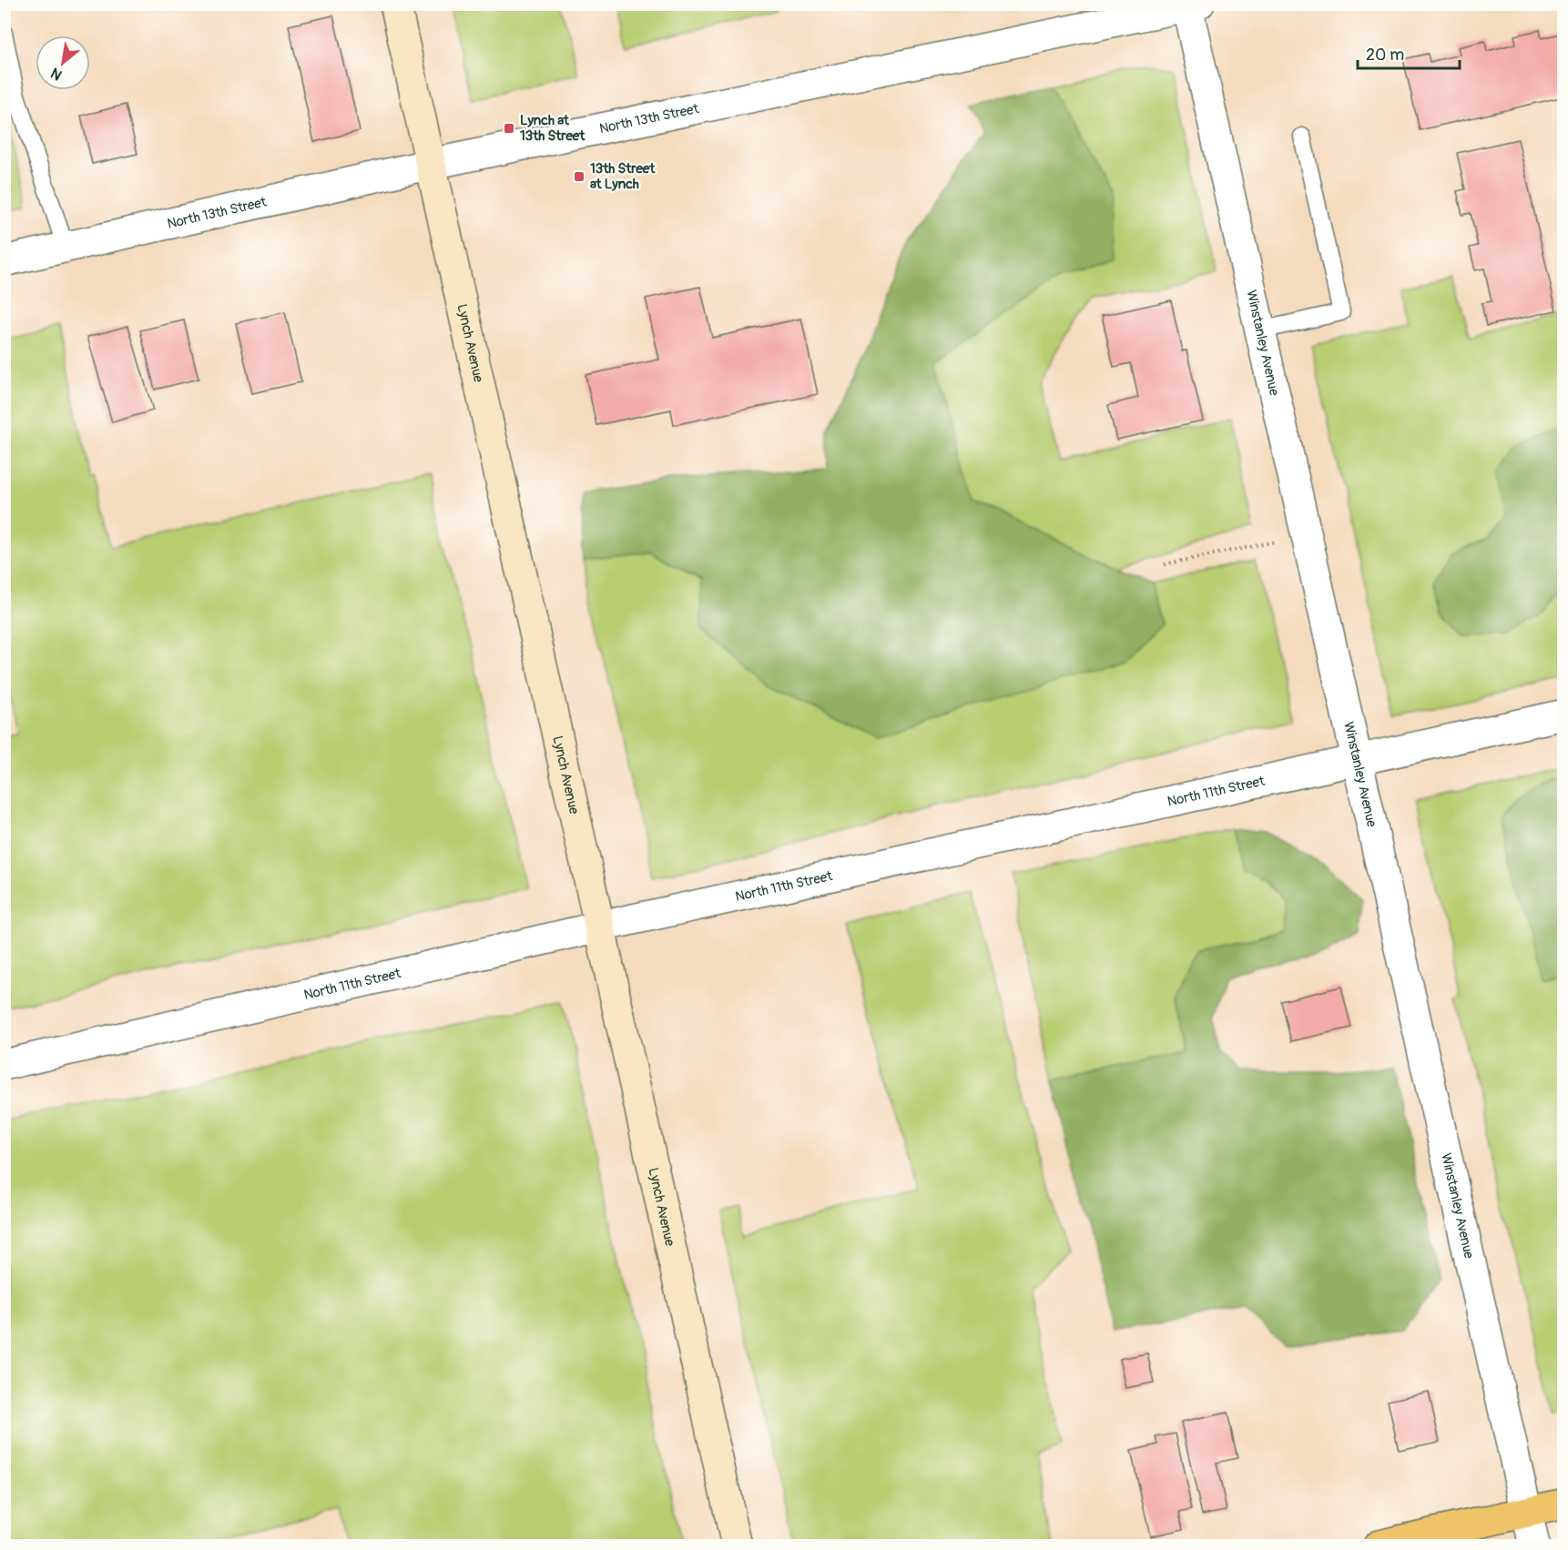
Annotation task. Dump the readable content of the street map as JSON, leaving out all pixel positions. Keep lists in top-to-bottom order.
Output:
{
  "streets": {
    "street": [
      "North 13th Street",
      "Lynch Avenue",
      "Winstanley Avenue",
      "North 11th Street"
    ]
  },
  "crossings": [
    ["North 13th Street", "Lynch Avenue"],
    ["North 13th Street", "Winstanley Avenue"],
    ["Lynch Avenue", "North 11th Street"],
    ["Winstanley Avenue", "North 11th Street"]
  ],
  "places": {
    "transit": ["Lynch at 13th Street", "13th Street at Lynch"]
  },
  "scale_bar": "20 m",
  "north": "bottom left"
}
